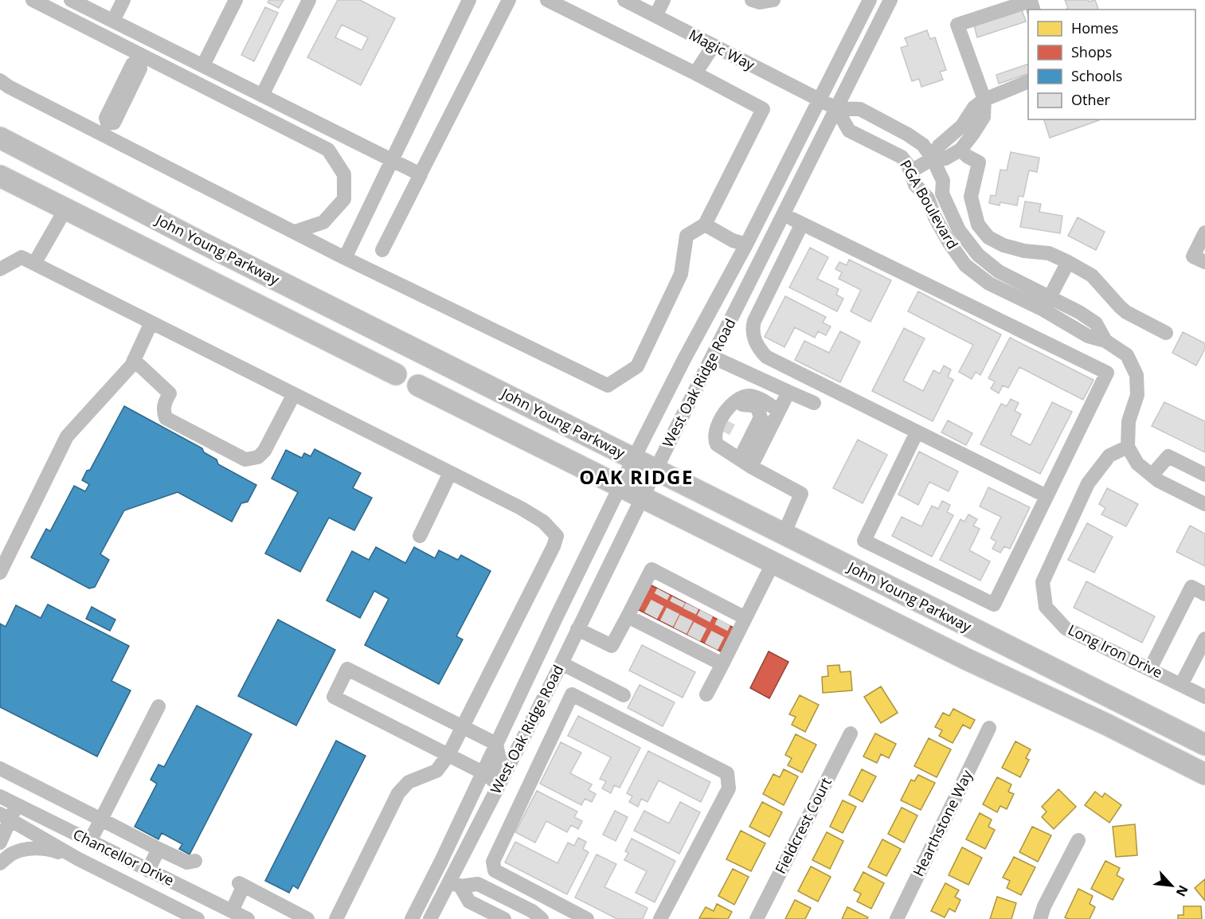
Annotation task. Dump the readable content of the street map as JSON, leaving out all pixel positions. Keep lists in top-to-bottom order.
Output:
{
  "streets": {
    "highway": ["John Young Parkway"],
    "street": [
      "Magic Way",
      "PGA Boulevard",
      "West Oak Ridge Road",
      "Long Iron Drive",
      "Hearthstone Way",
      "Fieldcrest Court",
      "Chancellor Drive"
    ]
  },
  "crossings": [
    ["Magic Way", "PGA Boulevard"],
    ["Magic Way", "West Oak Ridge Road"],
    ["PGA Boulevard", "West Oak Ridge Road"],
    ["PGA Boulevard", "Long Iron Drive"],
    ["John Young Parkway", "West Oak Ridge Road"]
  ],
  "districts": ["OAK RIDGE"],
  "legend": [
    "Homes",
    "Shops",
    "Schools",
    "Other"
  ],
  "north": "bottom right"
}
